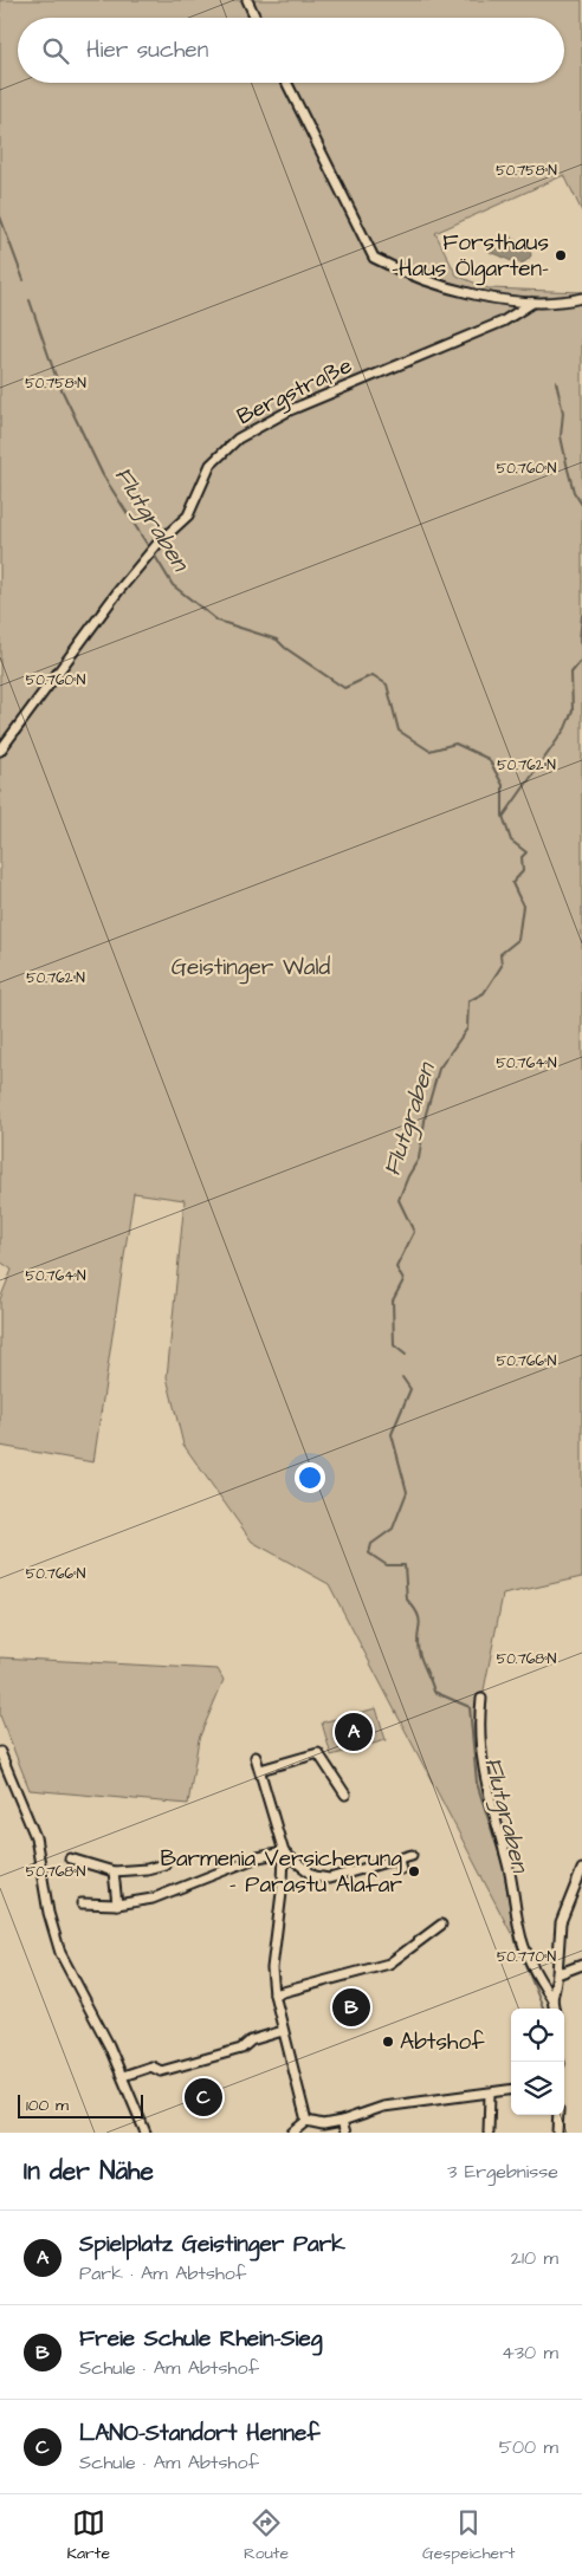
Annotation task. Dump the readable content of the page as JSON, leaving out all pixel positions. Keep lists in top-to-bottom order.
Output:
{
  "streets": {
    "street": ["Bergstraße"]
  },
  "water": ["Flutgraben"],
  "parks": ["Geistinger Wald"],
  "places": ["Forsthaus -Haus Ölgarten-", "Barmenia Versicherung - Parastu Alafar", "Abtshof"],
  "scale_bar": "100 m",
  "page": {
    "search": "Hier suchen",
    "pins": ["A", "B", "C"],
    "scale": "100 m",
    "heading": ["In der Nähe", "3 Ergebnisse"],
    "list": [
      {
        "mark": "A",
        "name": "Spielplatz Geistinger Park",
        "note": "Park · Am Abtshof",
        "value": "210 m"
      },
      {
        "mark": "B",
        "name": "Freie Schule Rhein-Sieg",
        "note": "Schule · Am Abtshof",
        "value": "430 m"
      },
      {
        "mark": "C",
        "name": "LANO-Standort Hennef",
        "note": "Schule · Am Abtshof",
        "value": "500 m"
      }
    ],
    "nav": ["Karte", "Route", "Gespeichert"]
  },
  "coordinates": [
    "50.758°N",
    "50.760°N",
    "50.762°N",
    "50.764°N",
    "50.766°N",
    "50.768°N",
    "50.770°N"
  ]
}
